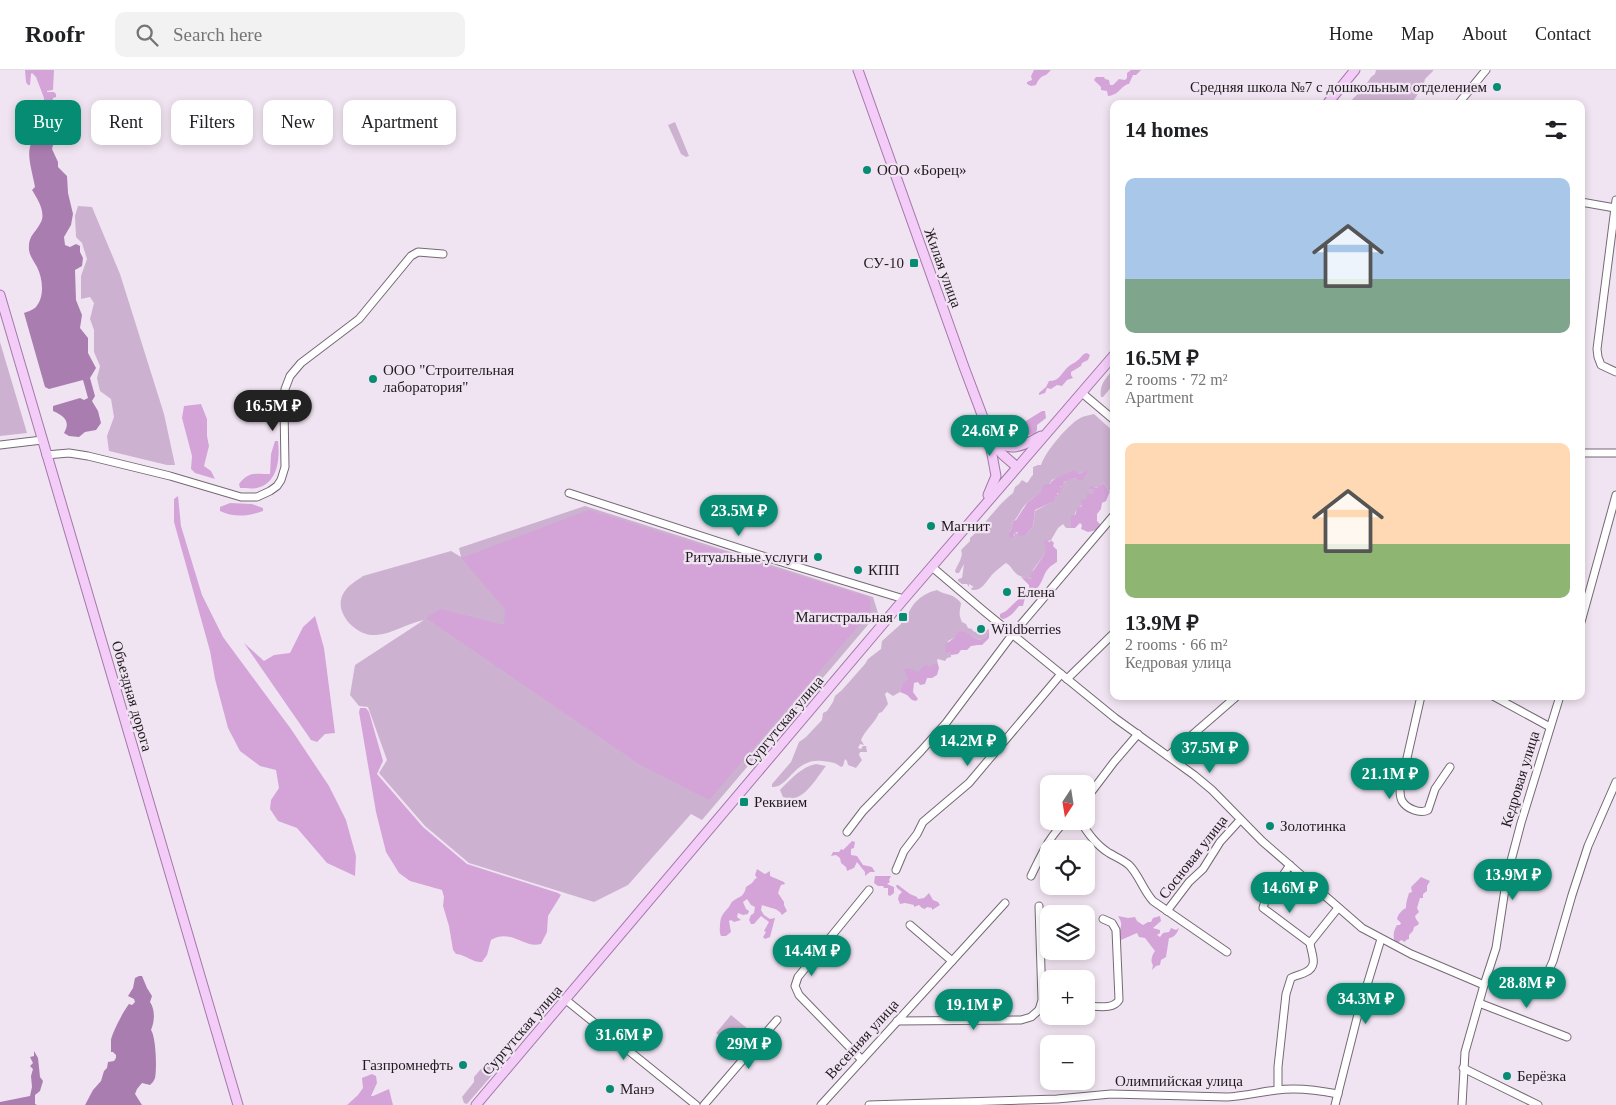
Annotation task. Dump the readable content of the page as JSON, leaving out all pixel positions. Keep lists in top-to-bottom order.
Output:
{
  "streets": {
    "main road": ["Жилая улица", "Объездная дорога", "Сургутская улица"],
    "street": [
      "Кедровая улица",
      "Сосновая улица",
      "Весенняя улица",
      "Олимпийская улица"
    ]
  },
  "crossings": [
    ["Жилая улица", "Сургутская улица"]
  ],
  "places": {
    "other": [
      "Средняя школа №7 с дошкольным отделением",
      "ООО «Борец»",
      "ООО \"Строительная лаборатория\"",
      "Магнит",
      "Ритуальные услуги",
      "КПП",
      "Елена",
      "Wildberries",
      "Золотинка",
      "Газпромнефть",
      "Берёзка",
      "Манэ"
    ],
    "transit": ["СУ-10", "Магистральная", "Реквием"]
  },
  "north": "bottom",
  "page": {
    "header": "Roofr",
    "search": "Search here",
    "nav": [
      "Home",
      "Map",
      "About",
      "Contact"
    ],
    "chip": [
      "Buy",
      "Rent",
      "Filters",
      "New",
      "Apartment"
    ],
    "heading": "14 homes",
    "list": [
      {
        "name": "16.5M ₽",
        "note": "2 rooms · 72 m² · Apartment"
      },
      {
        "name": "13.9M ₽",
        "note": "2 rooms · 66 m² · Кедровая улица"
      }
    ],
    "price": [
      "16.5M ₽",
      "24.6M ₽",
      "23.5M ₽",
      "14.2M ₽",
      "37.5M ₽",
      "21.1M ₽",
      "13.9M ₽",
      "14.6M ₽",
      "14.4M ₽",
      "28.8M ₽",
      "34.3M ₽",
      "19.1M ₽",
      "31.6M ₽",
      "29M ₽"
    ],
    "map_buttons": ["+", "−"]
  }
}
